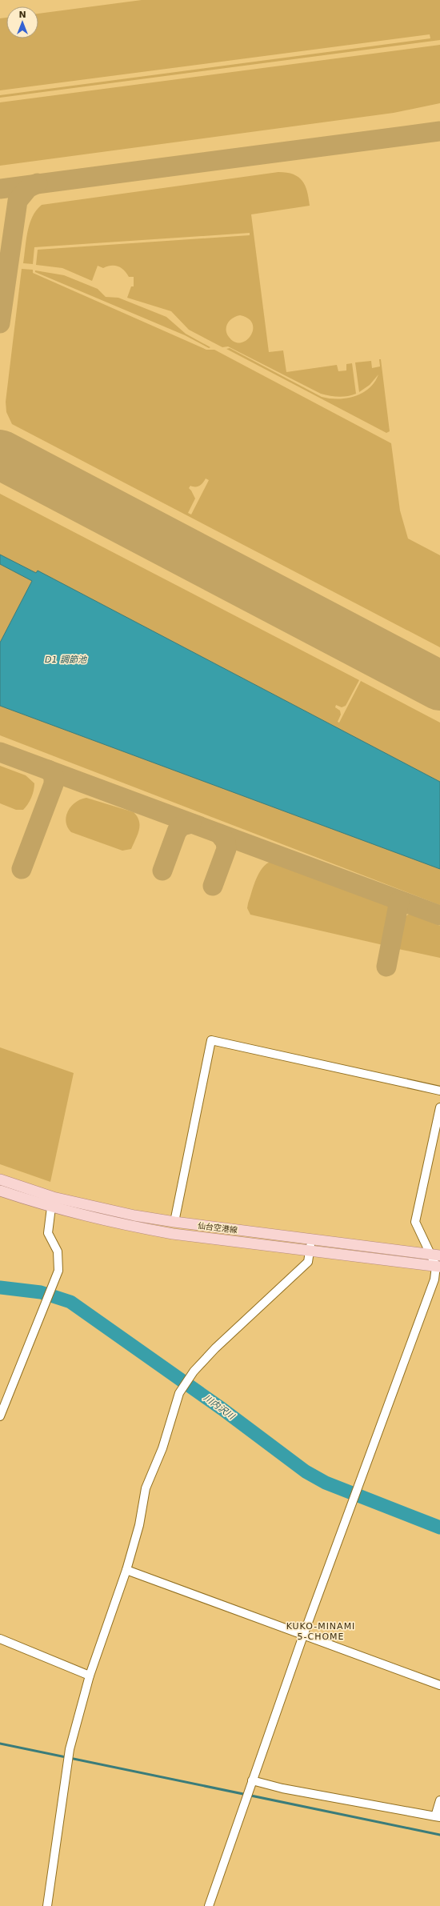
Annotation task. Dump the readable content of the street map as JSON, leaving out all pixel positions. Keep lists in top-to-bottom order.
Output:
{
  "streets": {
    "main road": ["仙台空港線"]
  },
  "districts": ["KUKO-MINAMI 5-CHOME"],
  "water": ["D1 調節池", "川内沢川"],
  "north": "top"
}
